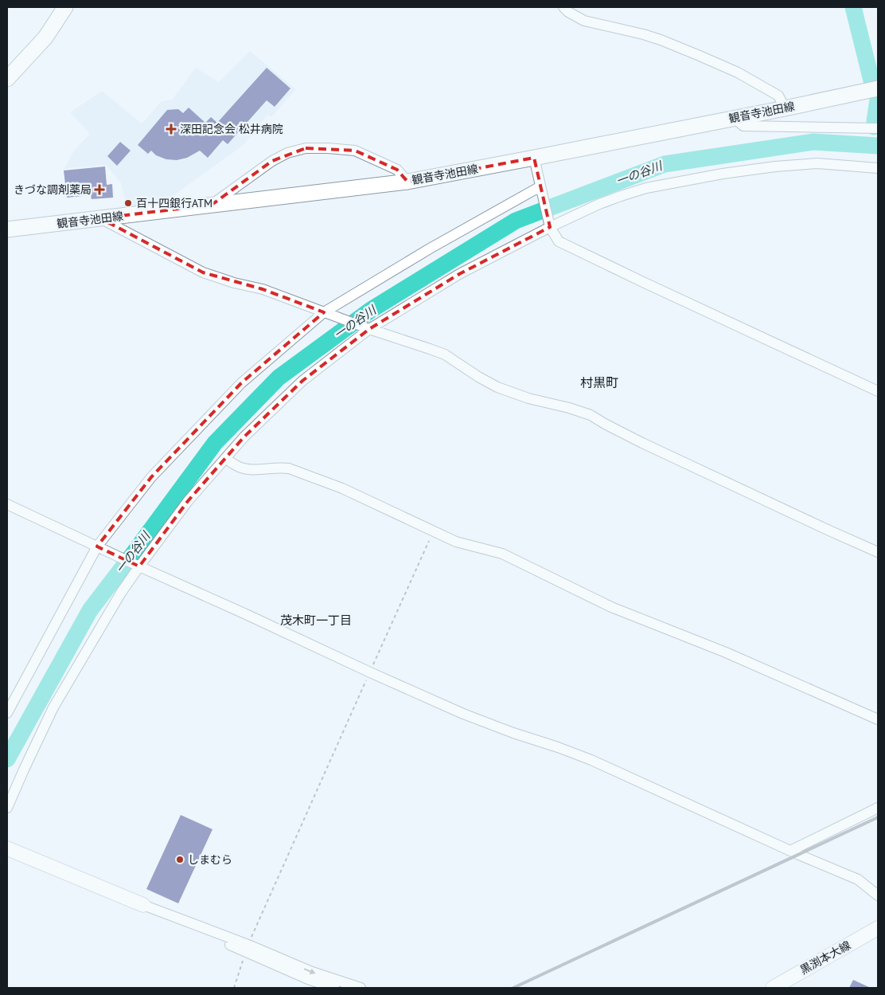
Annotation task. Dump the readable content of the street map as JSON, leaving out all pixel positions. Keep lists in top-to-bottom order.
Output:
{
  "streets": {
    "main road": ["観音寺池田線"],
    "street": ["黒渕本大線"]
  },
  "districts": ["村黒町", "茂木町一丁目"],
  "water": ["一の谷川"],
  "places": {
    "health": ["深田記念会 松井病院", "きづな調剤薬局"],
    "other": ["百十四銀行ATM", "しまむら"]
  }
}
